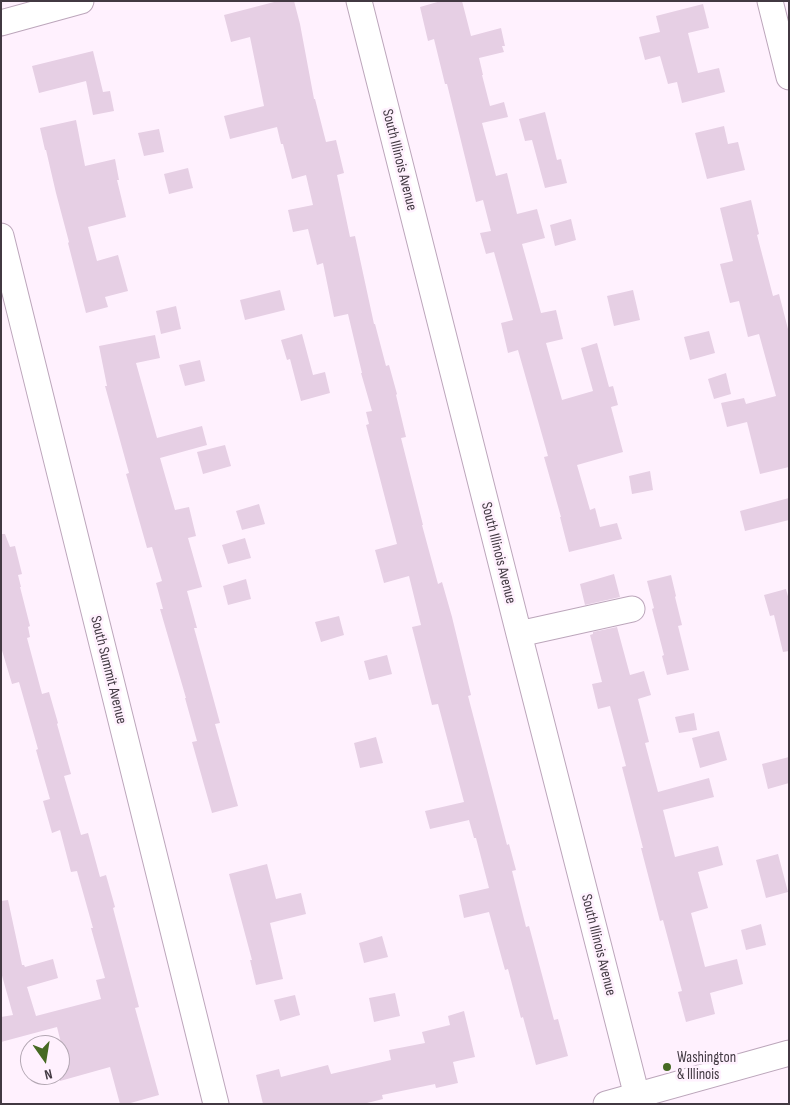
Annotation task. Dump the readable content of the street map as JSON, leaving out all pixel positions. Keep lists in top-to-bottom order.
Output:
{
  "streets": {
    "street": ["South Illinois Avenue", "South Summit Avenue"]
  },
  "places": ["Washington & Illinois"],
  "north": "bottom"
}
